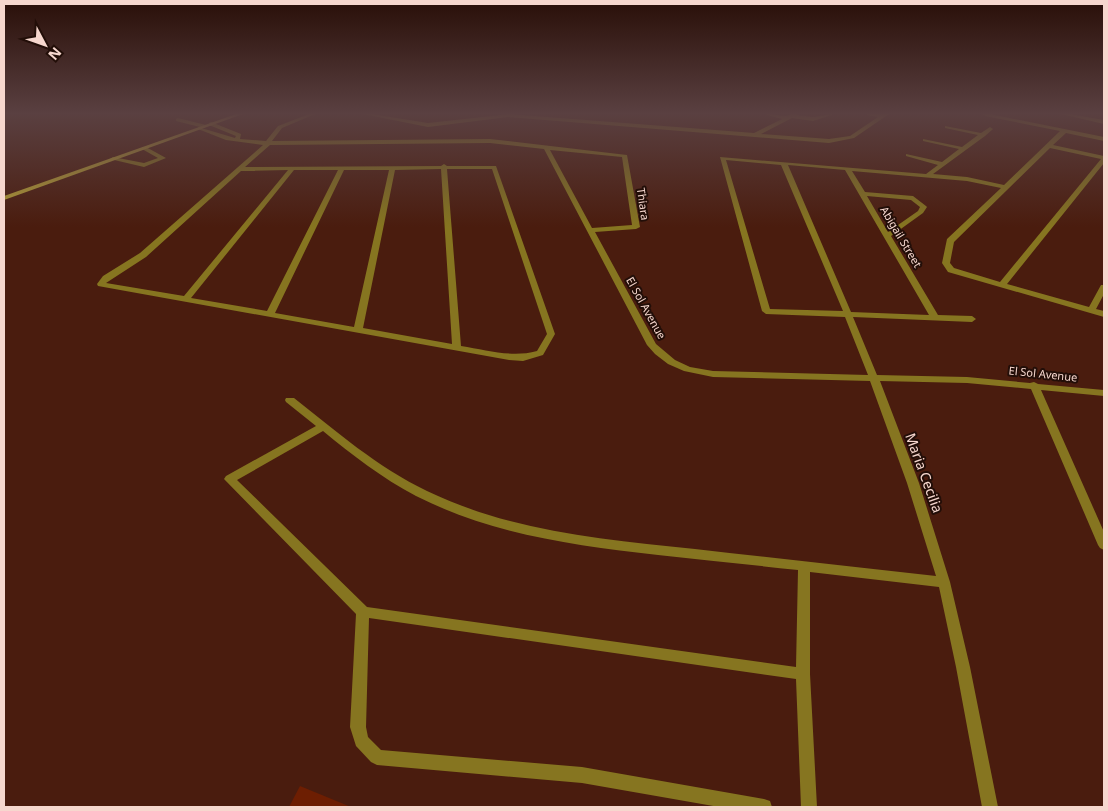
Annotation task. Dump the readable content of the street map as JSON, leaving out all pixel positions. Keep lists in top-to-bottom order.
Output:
{
  "streets": {
    "street": [
      "Thiara",
      "Abigail Street",
      "El Sol Avenue",
      "Maria Cecilia"
    ]
  },
  "crossings": [
    ["Thiara", "El Sol Avenue"],
    ["El Sol Avenue", "Maria Cecilia"]
  ],
  "north": "bottom right"
}
